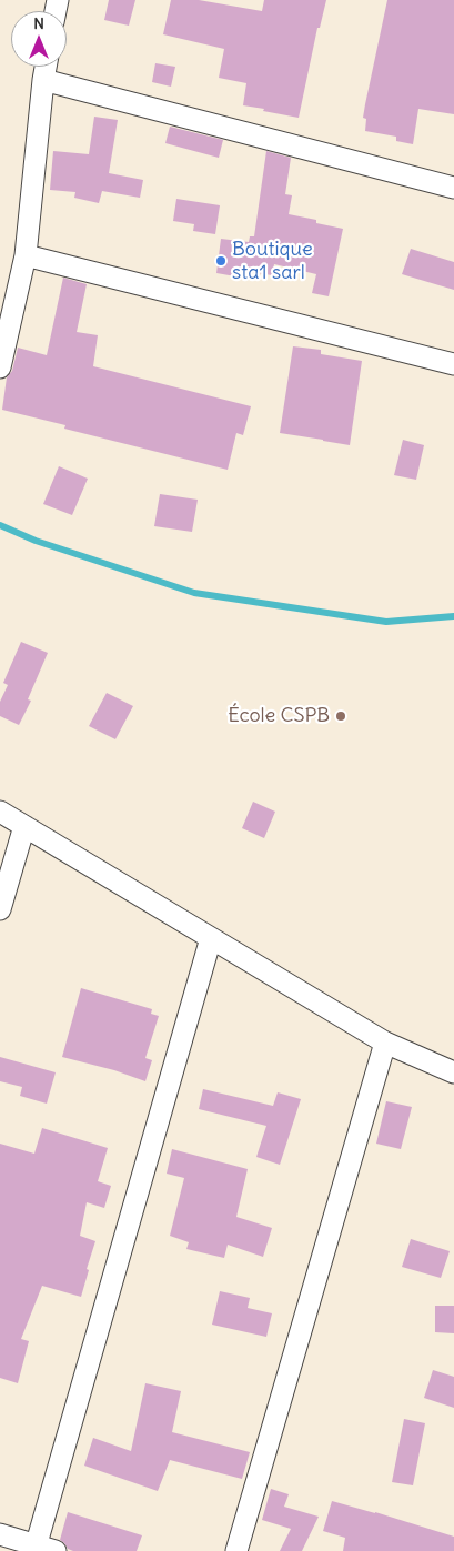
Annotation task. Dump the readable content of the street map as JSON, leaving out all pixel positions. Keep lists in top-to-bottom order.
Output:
{
  "places": ["Boutique sta1 sarl", "École CSPB"],
  "north": "top"
}
